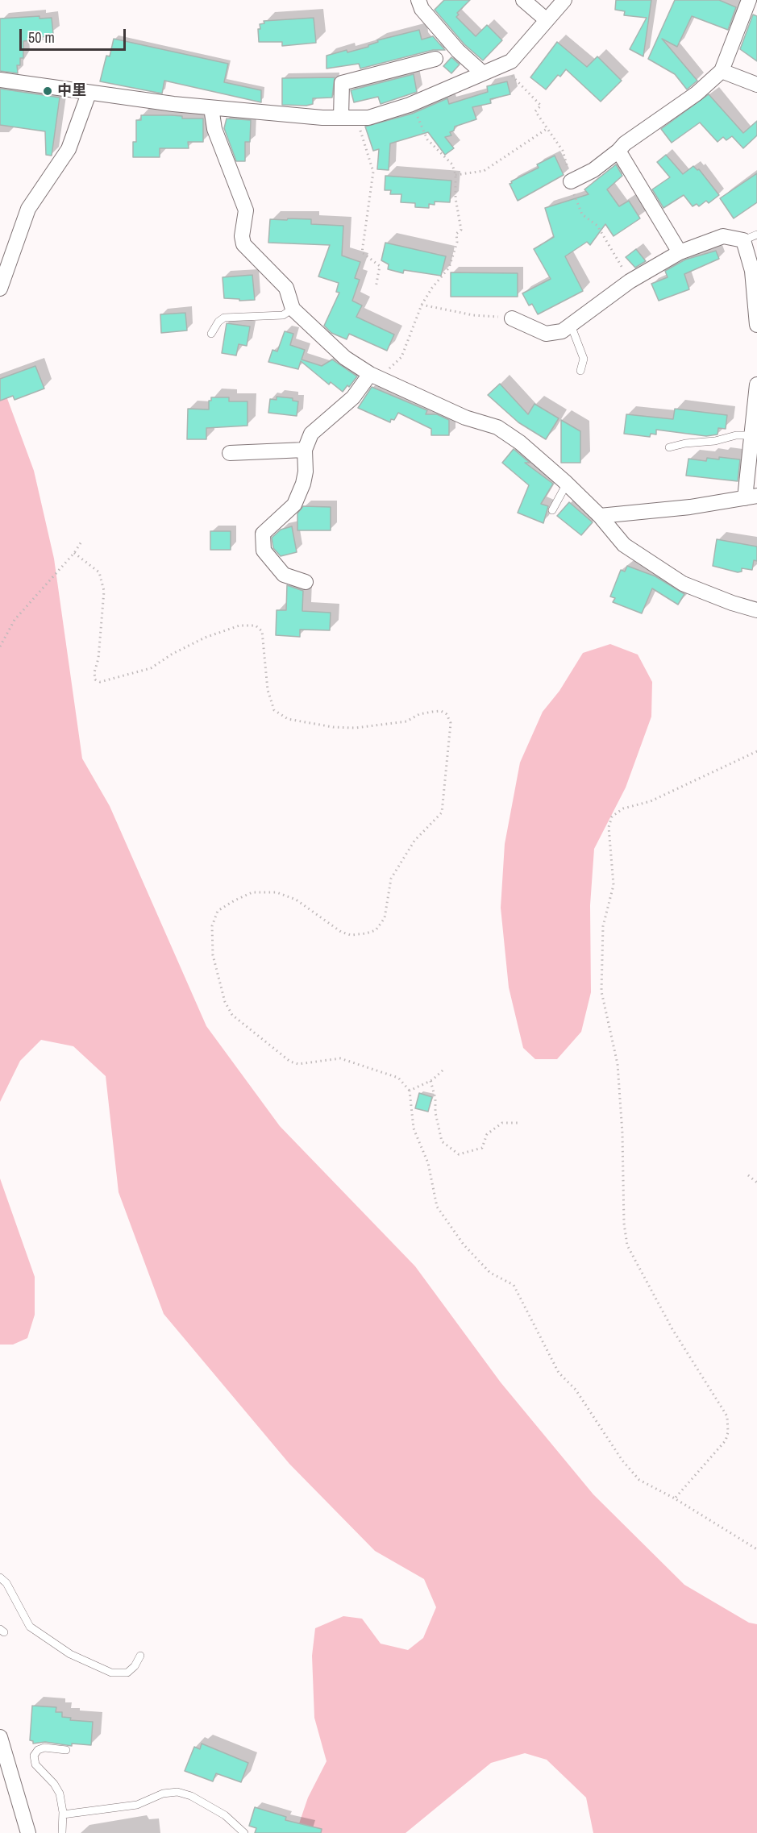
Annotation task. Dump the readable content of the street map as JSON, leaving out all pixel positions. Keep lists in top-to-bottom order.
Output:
{
  "places": ["中里"],
  "scale_bar": "50 m"
}
